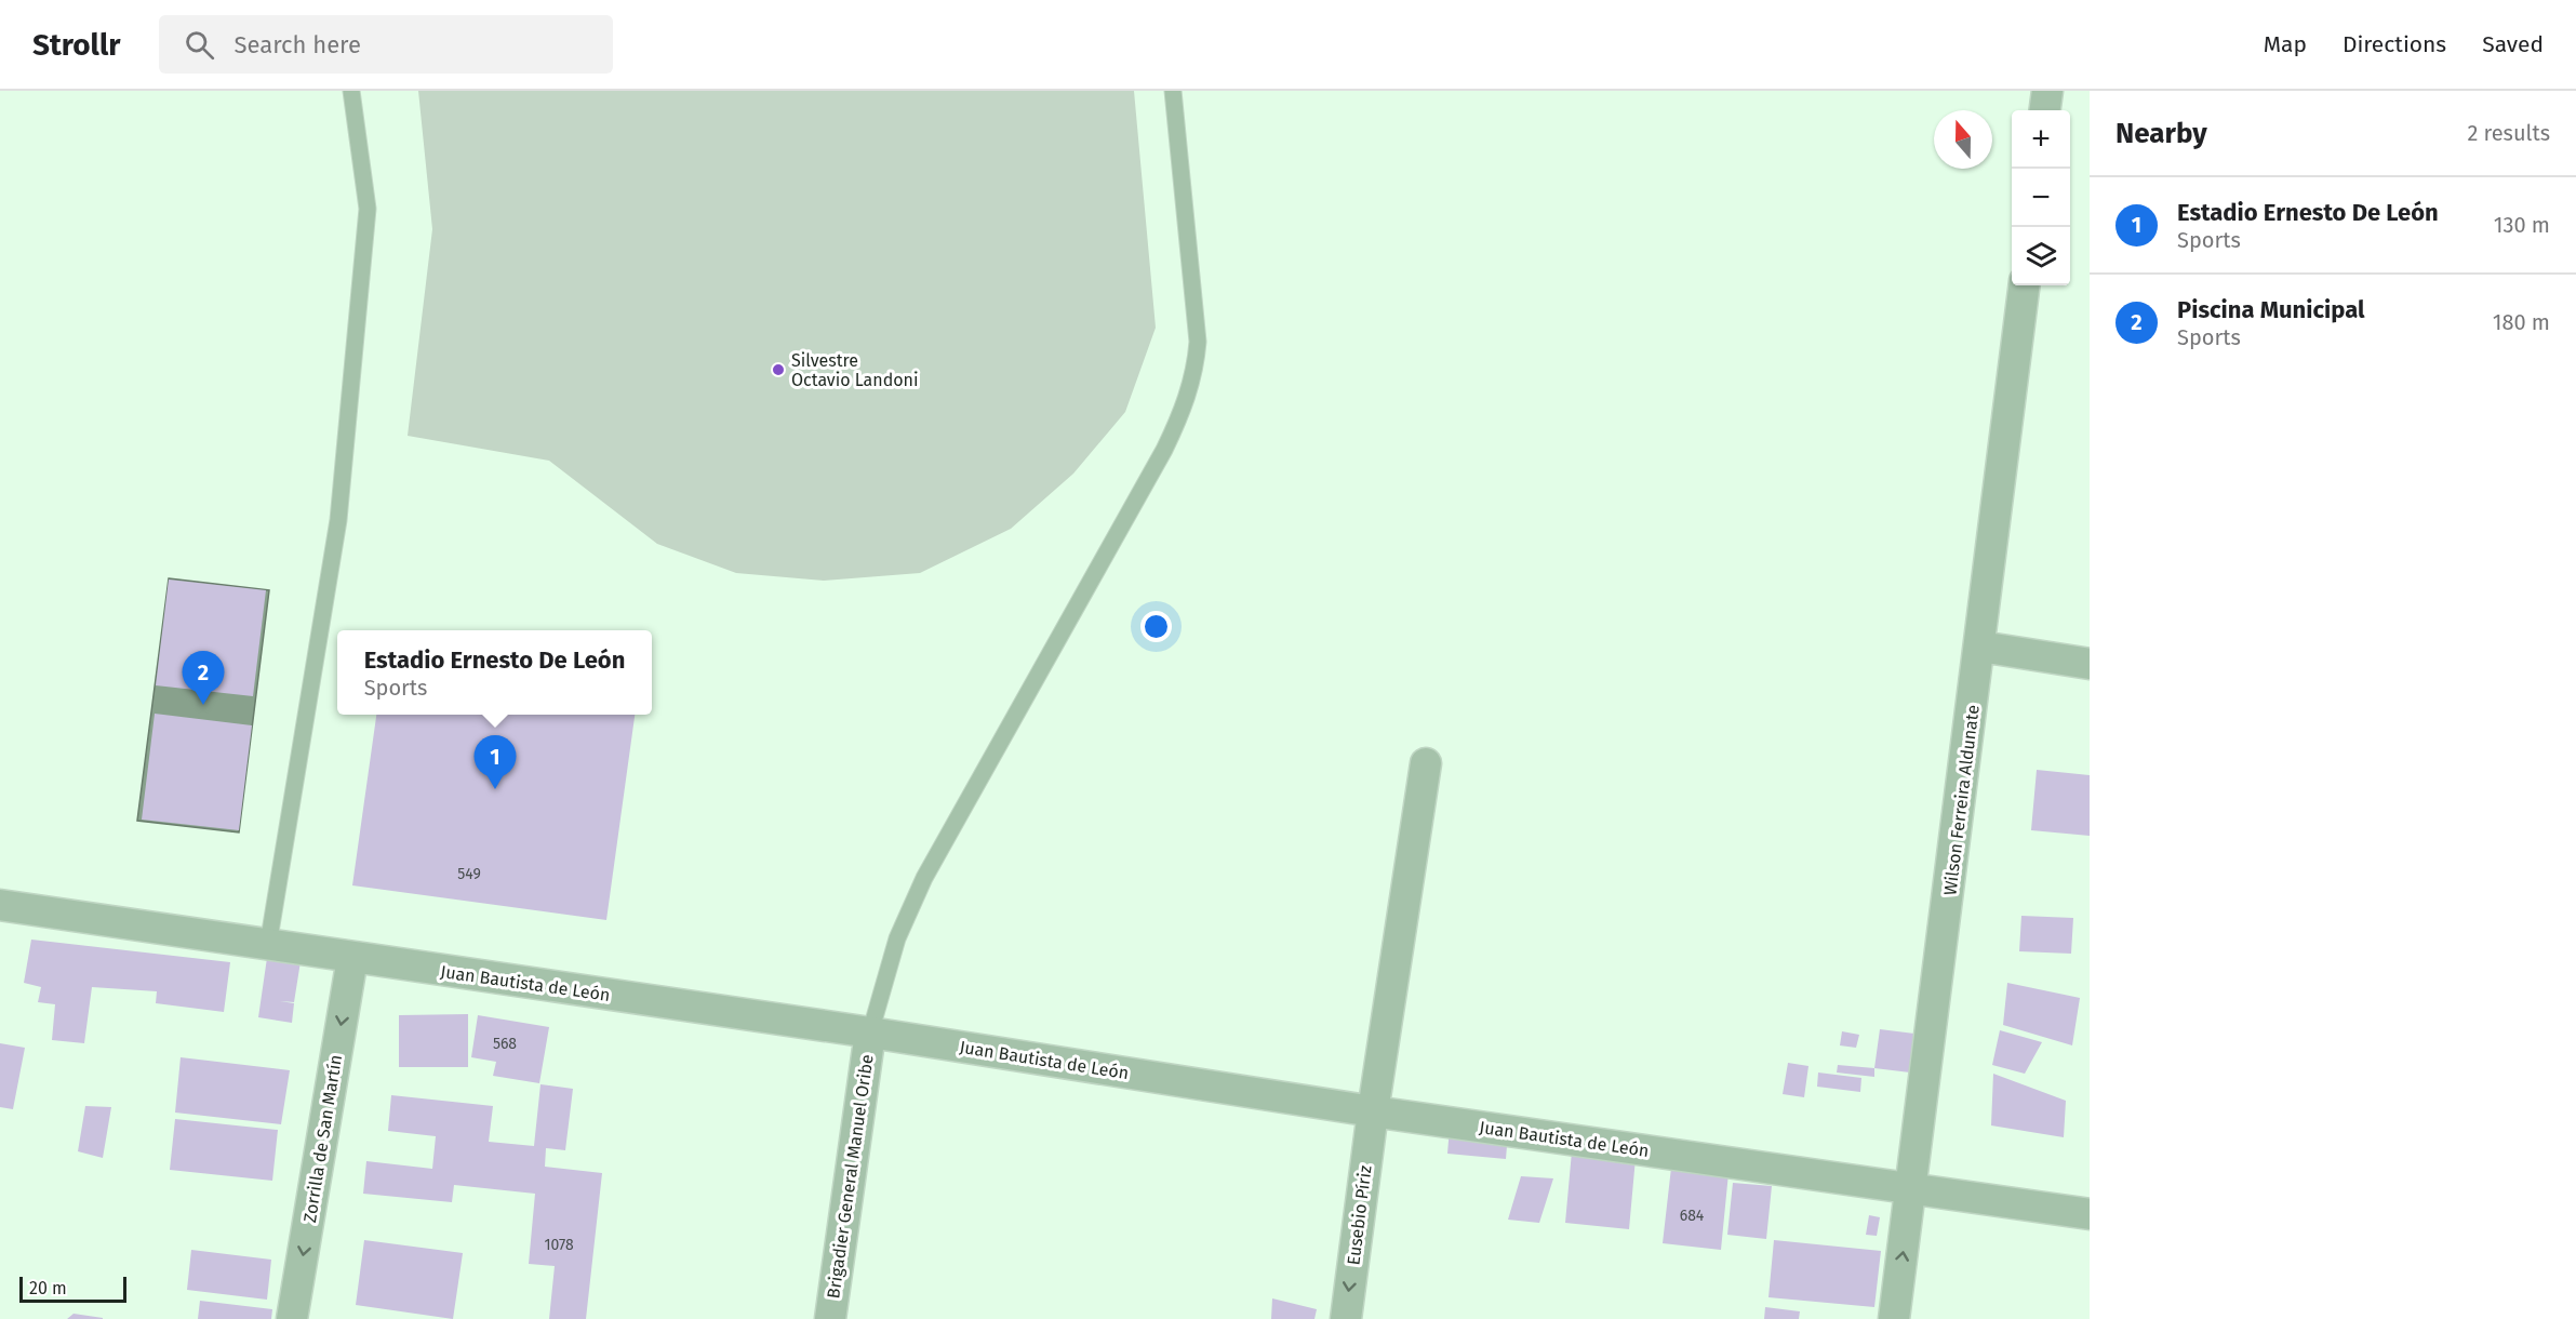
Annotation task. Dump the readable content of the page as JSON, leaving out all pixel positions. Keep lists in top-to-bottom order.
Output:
{
  "streets": {
    "street": [
      "Wilson Ferreira Aldunate",
      "Juan Bautista de León",
      "Zorrilla de San Martín",
      "Brigadier General Manuel Oribe",
      "Eusebio Píriz"
    ]
  },
  "crossings": [
    ["Wilson Ferreira Aldunate", "Juan Bautista de León"],
    ["Juan Bautista de León", "Zorrilla de San Martín"],
    ["Juan Bautista de León", "Brigadier General Manuel Oribe"],
    ["Juan Bautista de León", "Eusebio Píriz"]
  ],
  "one_way": ["Zorrilla de San Martín", "Eusebio Píriz"],
  "places": ["Silvestre Octavio Landoni"],
  "house_numbers": [
    "549",
    "568",
    "684",
    "1078"
  ],
  "scale_bar": "20 m",
  "north": "top",
  "page": {
    "header": "Strollr",
    "search": "Search here",
    "nav": ["Map", "Directions", "Saved"],
    "heading": ["Nearby", "2 results"],
    "map_buttons": ["+", "−"],
    "list": [
      {
        "mark": "1",
        "name": "Estadio Ernesto De León",
        "note": "Sports",
        "value": "130 m"
      },
      {
        "mark": "2",
        "name": "Piscina Municipal",
        "note": "Sports",
        "value": "180 m"
      }
    ],
    "popup": ["Estadio Ernesto De León", "Sports"],
    "pins": ["2", "1"],
    "scale": "20 m"
  }
}
